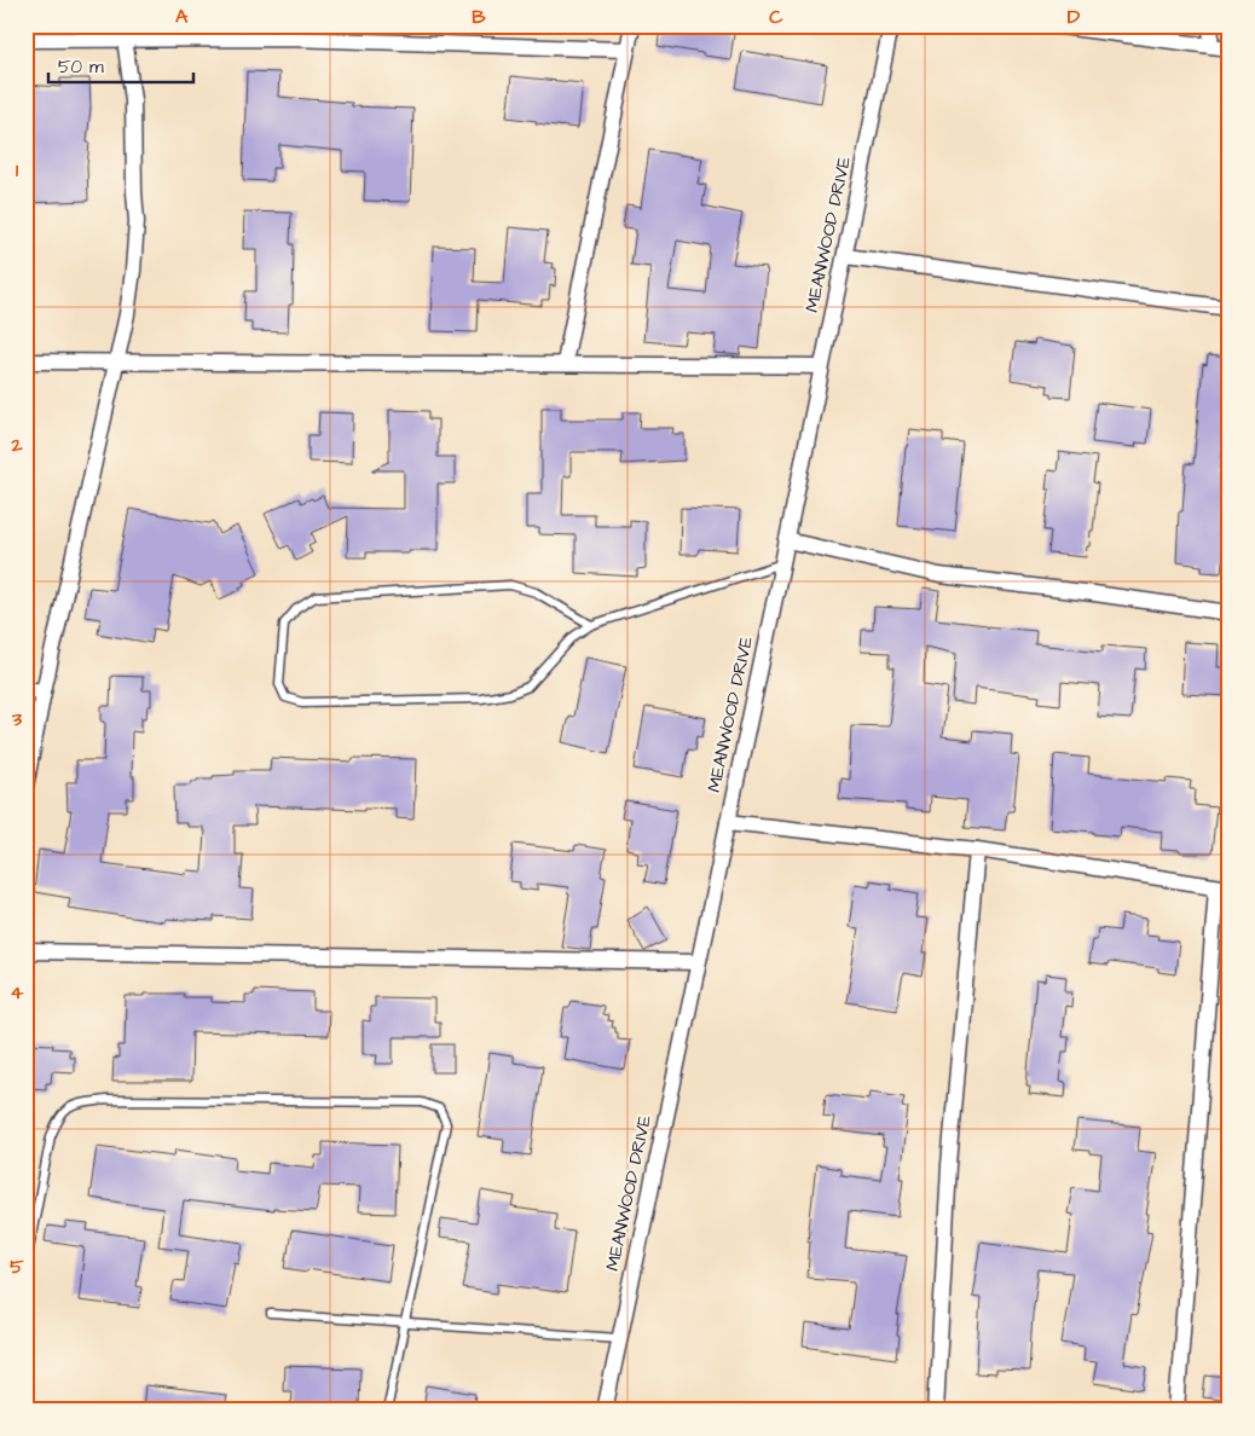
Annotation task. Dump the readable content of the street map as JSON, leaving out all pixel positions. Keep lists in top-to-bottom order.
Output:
{
  "streets": {
    "street": ["MEANWOOD DRIVE"]
  },
  "scale_bar": "50 m",
  "grid": {
    "columns": [
      "A",
      "B",
      "C",
      "D"
    ],
    "rows": [
      "1",
      "2",
      "3",
      "4",
      "5"
    ]
  }
}
